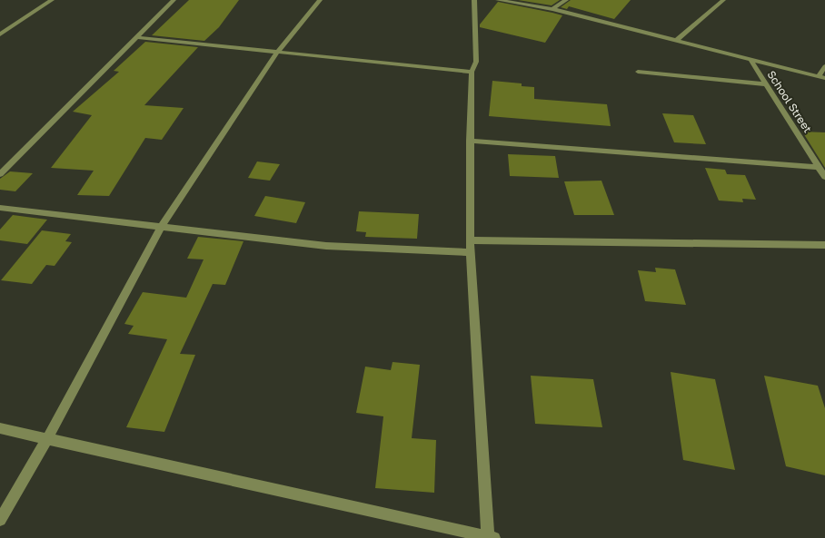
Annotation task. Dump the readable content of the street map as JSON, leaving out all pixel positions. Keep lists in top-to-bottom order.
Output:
{
  "streets": {
    "street": ["School Street"]
  }
}
